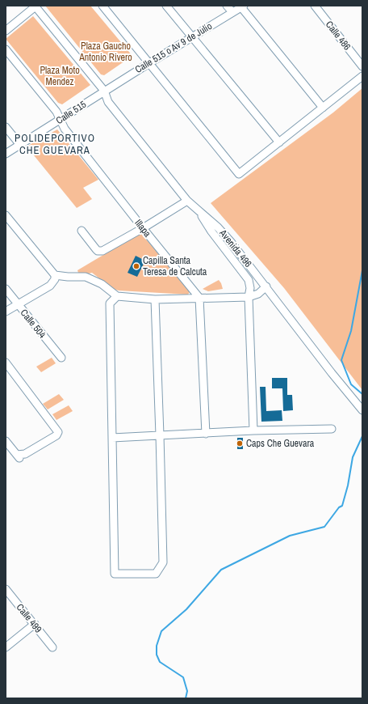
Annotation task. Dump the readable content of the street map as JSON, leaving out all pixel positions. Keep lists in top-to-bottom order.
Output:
{
  "streets": {
    "street": [
      "Calle 486",
      "Calle 515 o Av 9 de Julio",
      "Calle 515",
      "Illapa",
      "Avenida 496",
      "Calle 504",
      "Calle 499"
    ]
  },
  "crossings": [
    ["Calle 515 o Av 9 de Julio", "Calle 515"],
    ["Calle 515 o Av 9 de Julio", "Avenida 496"],
    ["Calle 515", "Illapa"],
    ["Calle 515", "Avenida 496"]
  ],
  "districts": ["POLIDEPORTIVO CHE GUEVARA"],
  "parks": ["Plaza Gaucho Antonio Rivero", "Plaza Moto Mendez"],
  "places": ["Capilla Santa Teresa de Calcuta", "Caps Che Guevara"]
}
